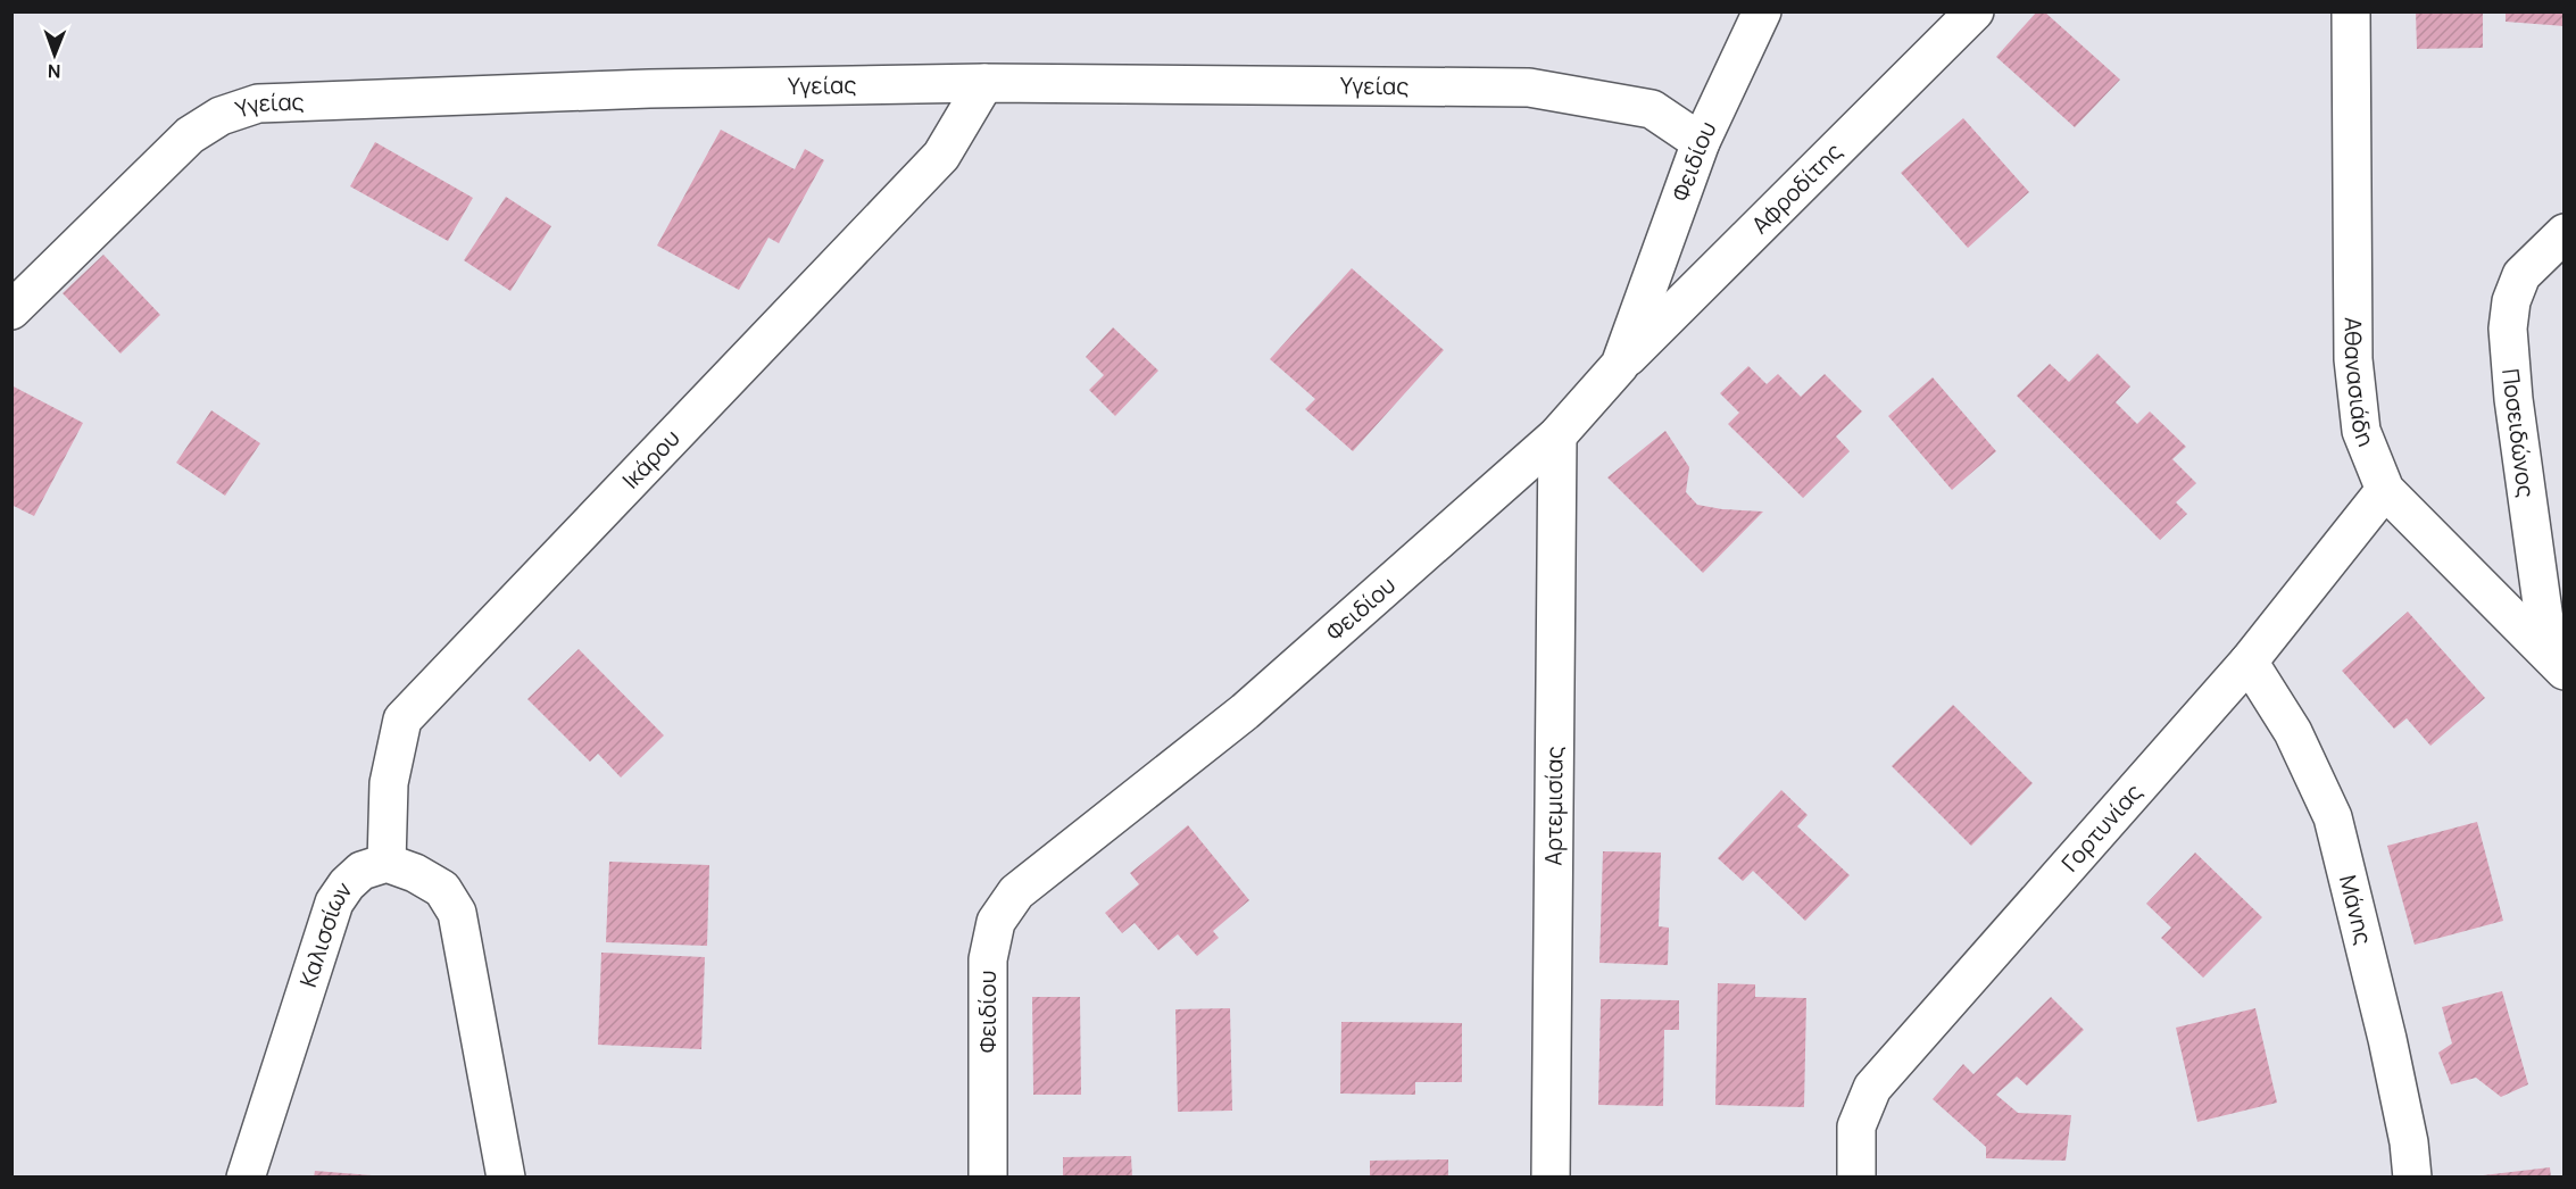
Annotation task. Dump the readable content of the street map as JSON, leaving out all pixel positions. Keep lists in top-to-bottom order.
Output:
{
  "streets": {
    "street": [
      "Υγείας",
      "Φειδίου",
      "Αφροδίτης",
      "Αθανασιάδη",
      "Ποσειδώνος",
      "Ικάρου",
      "Αρτεμισίας",
      "Γορτυνίας",
      "Μάνης",
      "Καλισσίων"
    ]
  },
  "crossings": [
    ["Υγείας", "Φειδίου"],
    ["Υγείας", "Ικάρου"],
    ["Φειδίου", "Αφροδίτης"],
    ["Φειδίου", "Αρτεμισίας"],
    ["Αθανασιάδη", "Ποσειδώνος"],
    ["Αθανασιάδη", "Γορτυνίας"],
    ["Ικάρου", "Καλισσίων"],
    ["Γορτυνίας", "Μάνης"]
  ],
  "north": "bottom"
}
